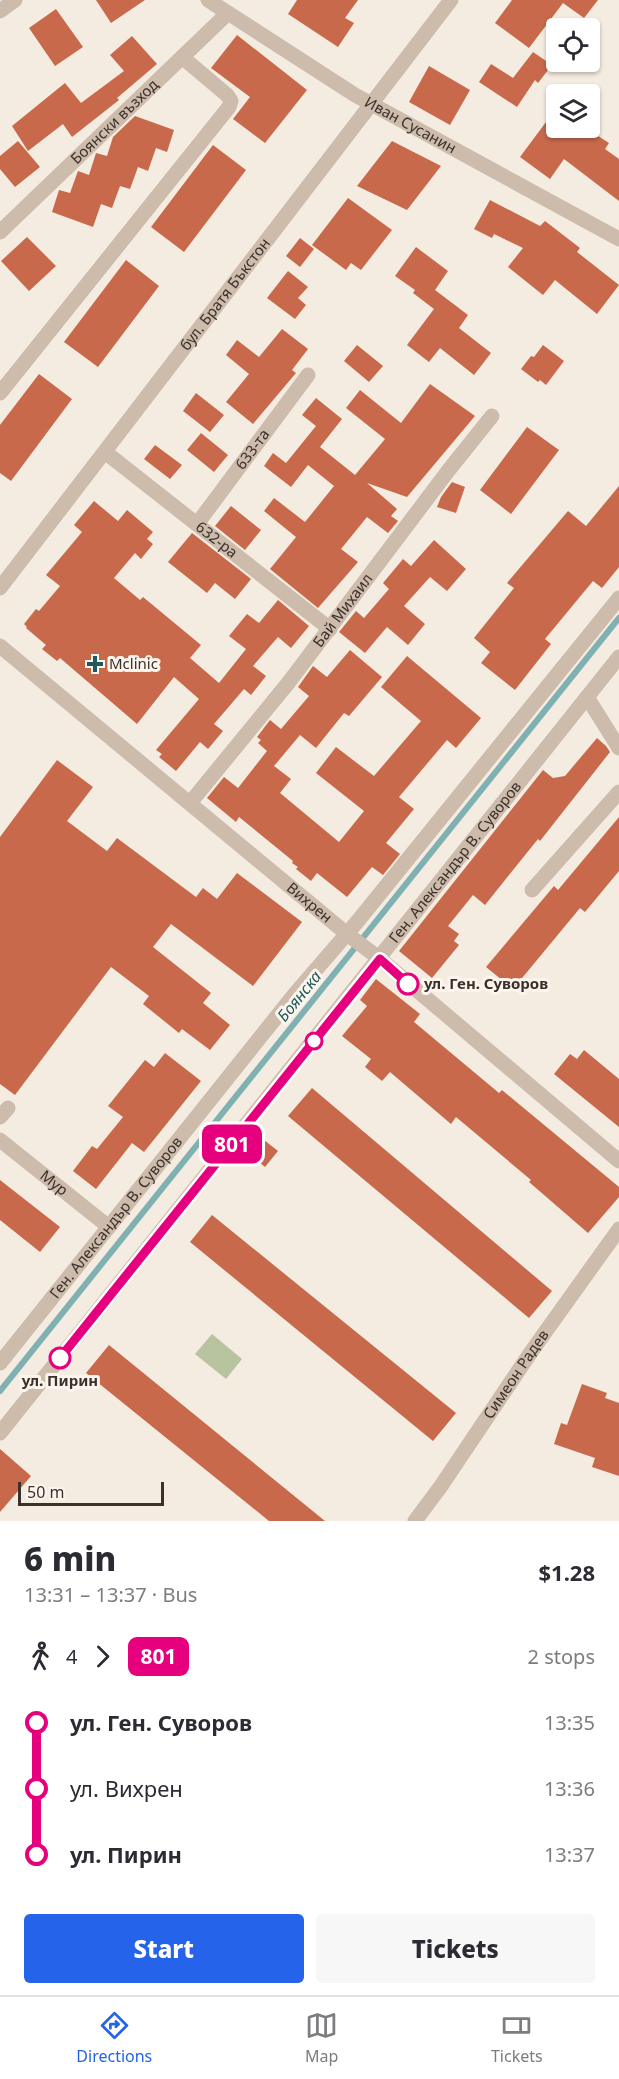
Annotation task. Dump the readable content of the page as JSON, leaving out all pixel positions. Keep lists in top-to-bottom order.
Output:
{
  "streets": {
    "street": [
      "Боянски възход",
      "Иван Сусанин",
      "бул. Братя Бъкстон",
      "633-та",
      "632-ра",
      "Бай Михаил",
      "Ген. Александър В. Суворов",
      "Вихрен",
      "Мур",
      "Симеон Радев"
    ]
  },
  "crossings": [
    ["Боянски възход", "Иван Сусанин"],
    ["Иван Сусанин", "бул. Братя Бъкстон"],
    ["бул. Братя Бъкстон", "632-ра"],
    ["633-та", "632-ра"],
    ["632-ра", "Бай Михаил"],
    ["Бай Михаил", "Вихрен"],
    ["Ген. Александър В. Суворов", "Вихрен"],
    ["Ген. Александър В. Суворов", "Мур"]
  ],
  "water": ["Боянска"],
  "places": {
    "health": ["Mclinic"],
    "other": ["ул. Ген. Суворов", "ул. Пирин"]
  },
  "lines": ["bus line 801"],
  "scale_bar": "50 m",
  "page": {
    "on_map": "801",
    "scale": "50 m",
    "heading": ["6 min", "13:31 – 13:37 · Bus", "$1.28"],
    "legs": ["4", "801", "2 stops"],
    "list": [
      {
        "name": "ул. Ген. Суворов",
        "value": "13:35"
      },
      {
        "name": "ул. Вихрен",
        "value": "13:36"
      },
      {
        "name": "ул. Пирин",
        "value": "13:37"
      }
    ],
    "buttons": ["Start", "Tickets"],
    "tabs": ["Directions", "Map", "Tickets"]
  }
}
